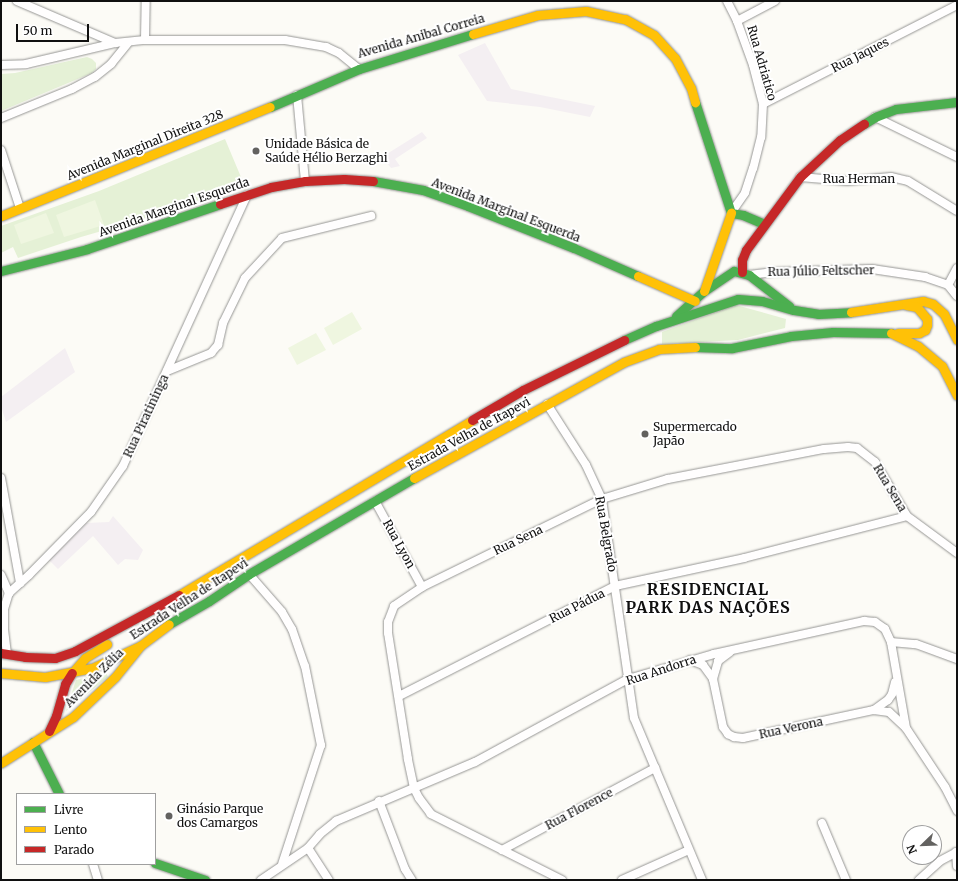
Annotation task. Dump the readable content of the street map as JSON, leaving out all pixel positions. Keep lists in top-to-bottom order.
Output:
{
  "streets": {
    "main road": [
      "Avenida Anibal Correia",
      "Rua Adriatico",
      "Avenida Marginal Direita 328",
      "Avenida Marginal Esquerda",
      "Estrada Velha de Itapevi",
      "Avenida Zélia"
    ],
    "street": [
      "Rua Jaques",
      "Rua Herman",
      "Rua Júlio Feltscher",
      "Rua Piratininga",
      "Rua Sena",
      "Rua Belgrado",
      "Rua Lyon",
      "Rua Pádua",
      "Rua Andorra",
      "Rua Verona",
      "Rua Florence"
    ]
  },
  "crossings": [
    ["Avenida Anibal Correia", "Rua Adriatico"],
    ["Avenida Anibal Correia", "Avenida Marginal Direita 328"],
    ["Rua Jaques", "Rua Adriatico"],
    ["Avenida Marginal Esquerda", "Rua Piratininga"],
    ["Estrada Velha de Itapevi", "Rua Belgrado"],
    ["Estrada Velha de Itapevi", "Rua Lyon"],
    ["Estrada Velha de Itapevi", "Avenida Zélia"],
    ["Rua Sena", "Rua Belgrado"],
    ["Rua Sena", "Rua Lyon"],
    ["Rua Sena", "Rua Pádua"],
    ["Rua Sena", "Rua Andorra"],
    ["Rua Sena", "Rua Florence"],
    ["Rua Belgrado", "Rua Pádua"],
    ["Rua Belgrado", "Rua Andorra"],
    ["Rua Belgrado", "Rua Florence"],
    ["Rua Andorra", "Rua Verona"]
  ],
  "districts": ["RESIDENCIAL PARK DAS NAÇÕES"],
  "places": ["Unidade Básica de Saúde Hélio Berzaghi", "Supermercado Japão", "Ginásio Parque dos Camargos"],
  "legend": ["Livre", "Lento", "Parado"],
  "scale_bar": "50 m",
  "north": "bottom left"
}
